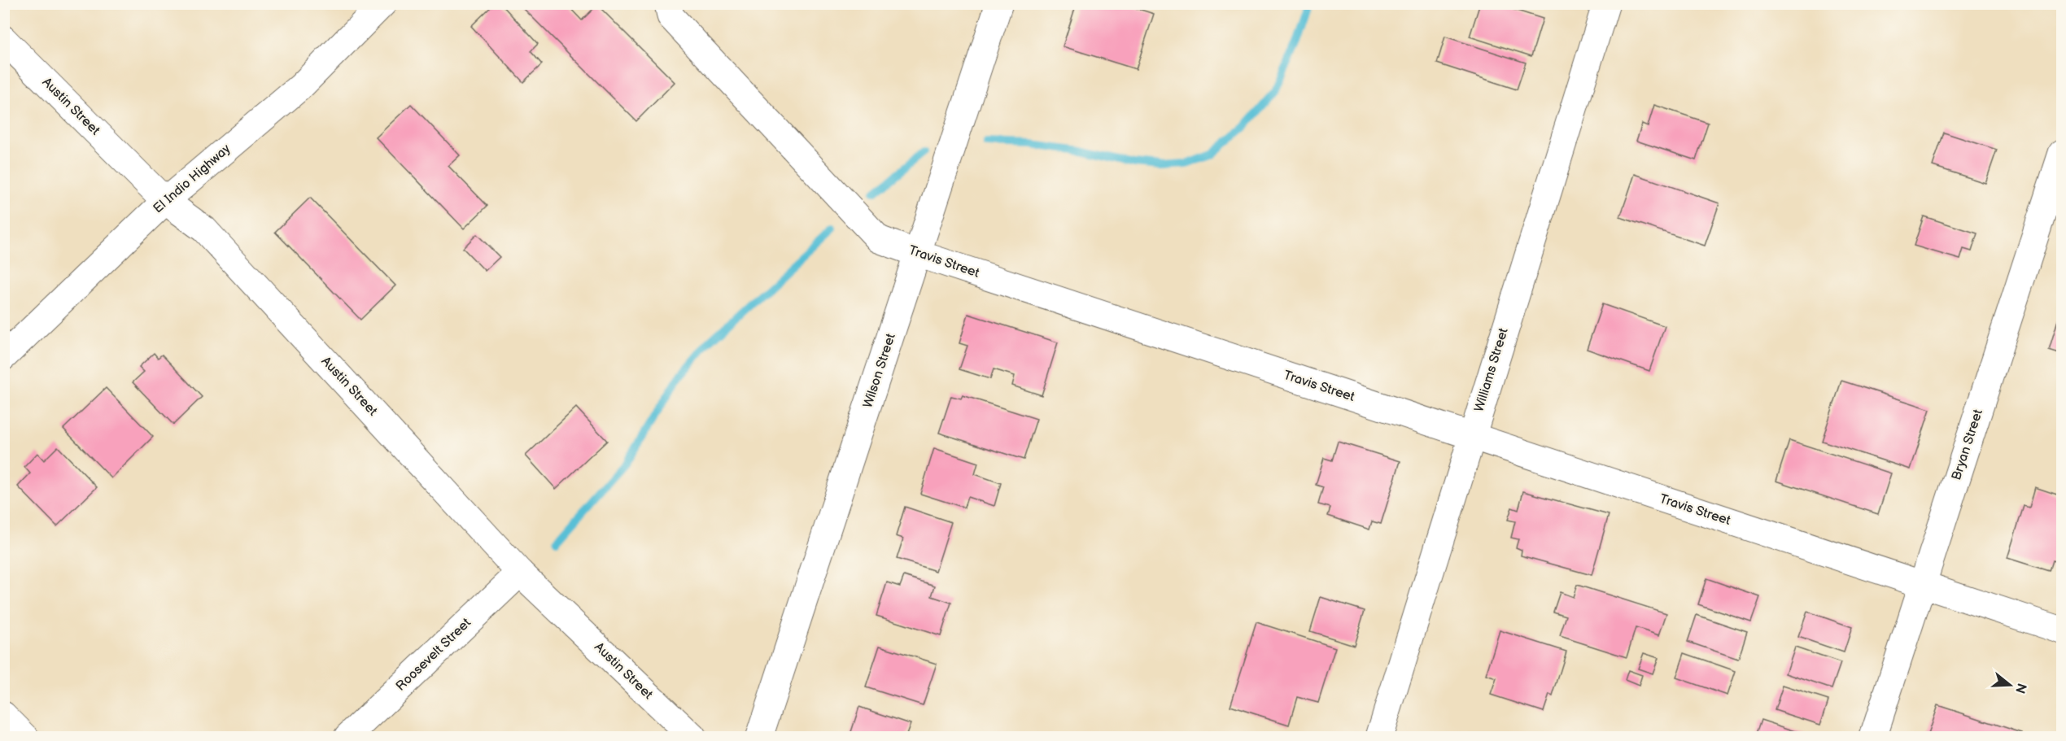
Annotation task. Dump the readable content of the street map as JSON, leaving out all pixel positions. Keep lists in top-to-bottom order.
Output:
{
  "streets": {
    "street": [
      "Austin Street",
      "El Indio Highway",
      "Travis Street",
      "Williams Street",
      "Wilson Street",
      "Bryan Street",
      "Roosevelt Street"
    ]
  },
  "crossings": [
    ["Austin Street", "El Indio Highway"],
    ["Austin Street", "Roosevelt Street"],
    ["Travis Street", "Williams Street"],
    ["Travis Street", "Wilson Street"],
    ["Travis Street", "Bryan Street"]
  ],
  "north": "right"
}
